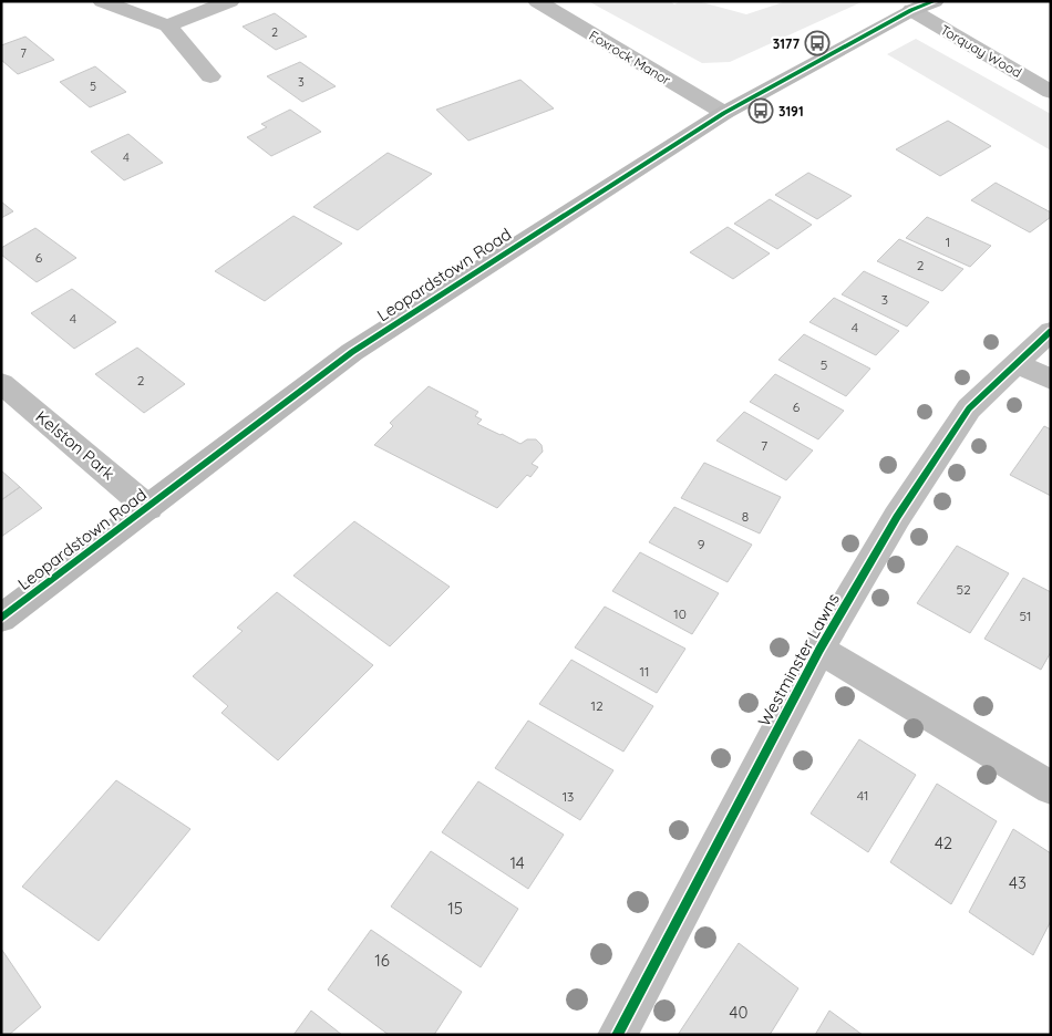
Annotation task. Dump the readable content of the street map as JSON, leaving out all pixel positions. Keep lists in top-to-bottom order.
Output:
{
  "streets": {
    "main road": ["Leopardstown Road"],
    "street": [
      "Torquay Wood",
      "Foxrock Manor",
      "Kelston Park",
      "Westminster Lawns"
    ]
  },
  "crossings": [
    ["Torquay Wood", "Leopardstown Road"],
    ["Foxrock Manor", "Leopardstown Road"],
    ["Leopardstown Road", "Kelston Park"]
  ],
  "places": {
    "bus stop": ["3177", "3191"]
  },
  "house_numbers": [
    "2",
    "7",
    "3",
    "5",
    "4",
    "1",
    "6",
    "2",
    "3",
    "4",
    "4",
    "5",
    "2",
    "6",
    "7",
    "8",
    "9",
    "52",
    "10",
    "51",
    "11",
    "12",
    "41",
    "13",
    "42",
    "14",
    "43",
    "15",
    "16",
    "40"
  ]
}
